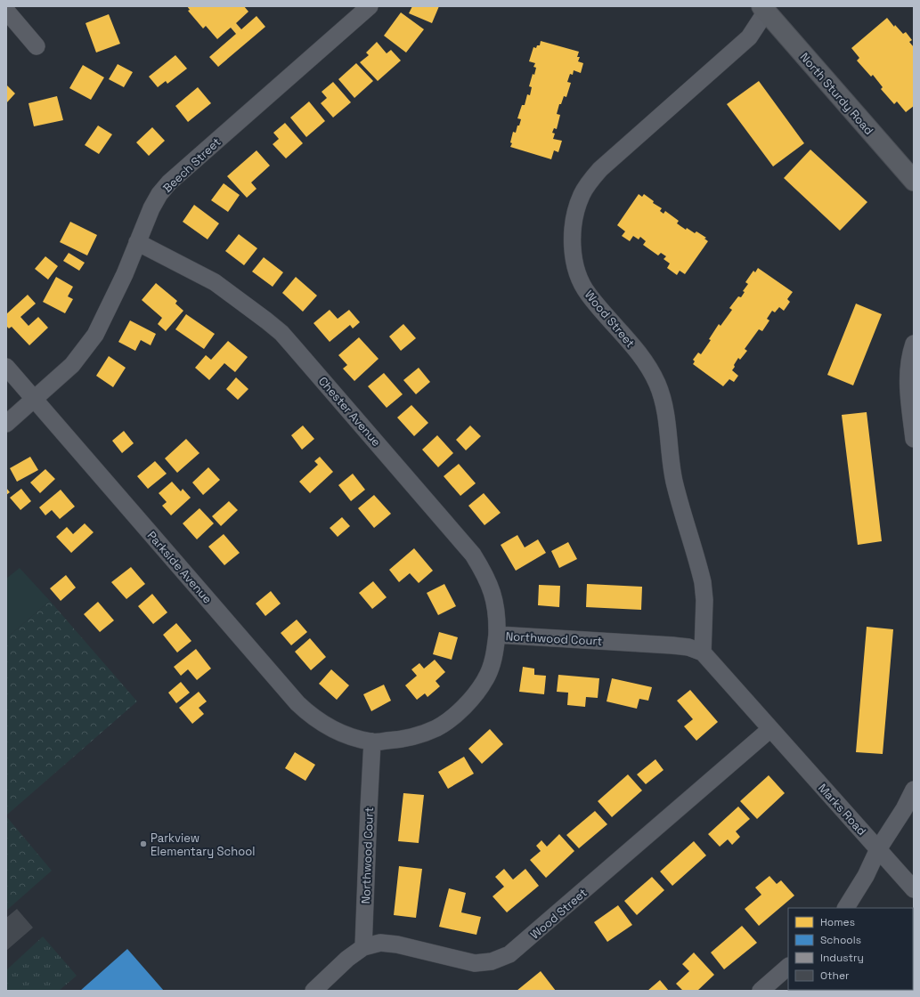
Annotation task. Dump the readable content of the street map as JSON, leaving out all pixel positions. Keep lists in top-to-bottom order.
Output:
{
  "streets": {
    "street": [
      "North Sturdy Road",
      "Beech Street",
      "Wood Street",
      "Chester Avenue",
      "Parkside Avenue",
      "Northwood Court",
      "Marks Road"
    ]
  },
  "crossings": [
    ["North Sturdy Road", "Wood Street"],
    ["Beech Street", "Chester Avenue"],
    ["Beech Street", "Parkside Avenue"],
    ["Wood Street", "Northwood Court"],
    ["Wood Street", "Marks Road"],
    ["Chester Avenue", "Northwood Court"],
    ["Parkside Avenue", "Northwood Court"]
  ],
  "places": ["Parkview Elementary School"],
  "legend": [
    "Homes",
    "Schools",
    "Industry",
    "Other"
  ]
}
